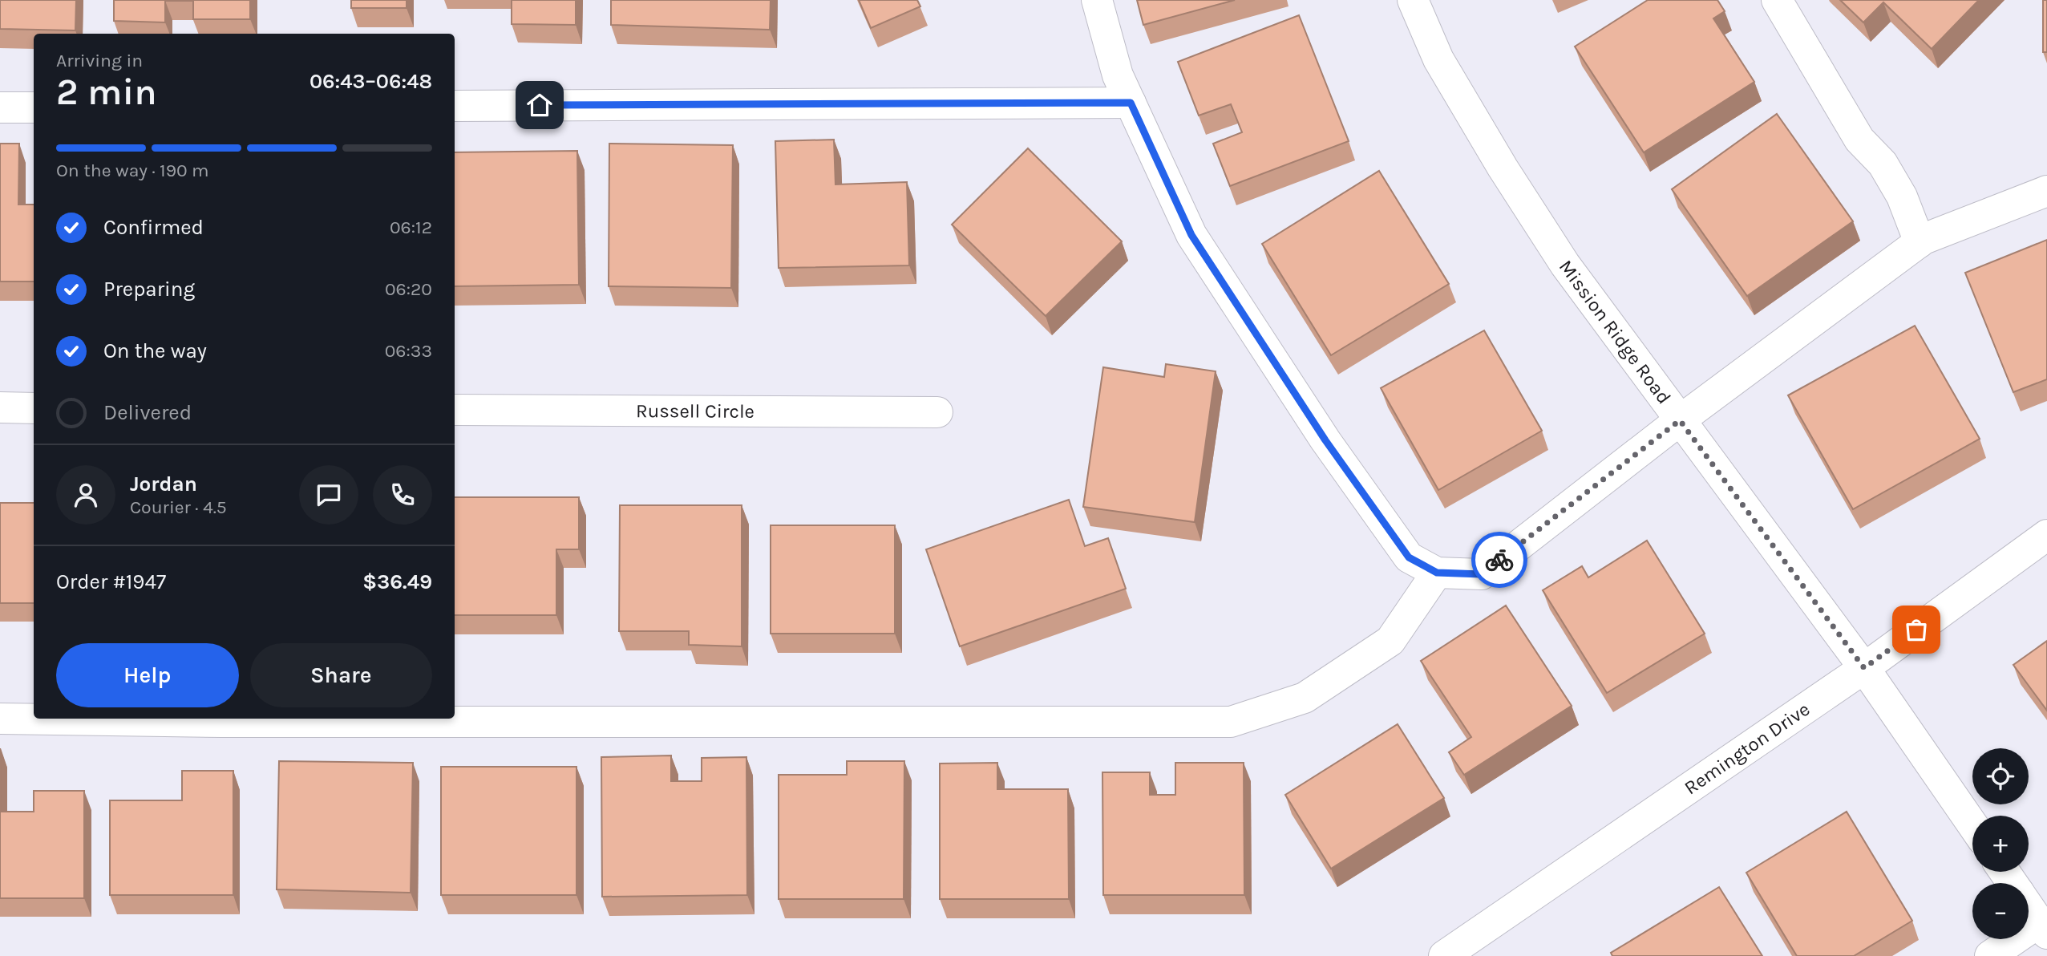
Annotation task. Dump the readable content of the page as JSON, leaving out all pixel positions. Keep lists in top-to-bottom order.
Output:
{
  "streets": {
    "street": ["Mission Ridge Road", "Russell Circle", "Remington Drive"]
  },
  "crossings": [
    ["Mission Ridge Road", "Remington Drive"]
  ],
  "page": {
    "heading": ["2 min", "Arriving in", "06:43–06:48"],
    "panel": [
      "Jordan",
      "Courier · 4.5",
      "Order #1947",
      "$36.49"
    ],
    "bar": "On the way · 190 m",
    "list": [
      ["Confirmed", "06:12"],
      ["Preparing", "06:20"],
      ["On the way", "06:33"],
      "Delivered"
    ],
    "buttons": ["Help", "Share"],
    "map_buttons": ["+", "−"]
  }
}
